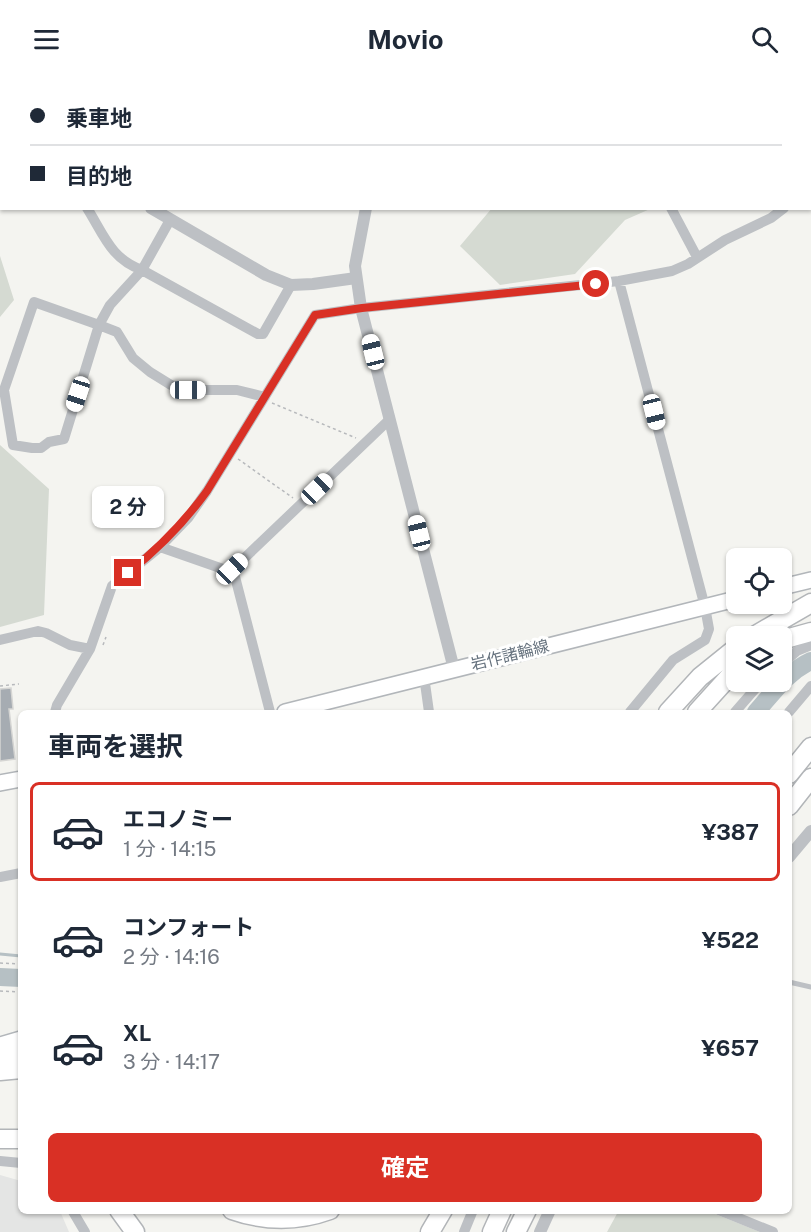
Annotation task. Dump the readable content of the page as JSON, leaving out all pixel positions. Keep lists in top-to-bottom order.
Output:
{
  "streets": {
    "main road": ["岩作諸輪線"]
  },
  "page": {
    "header": "Movio",
    "banner": ["乗車地", "目的地"],
    "bubble": "2 分",
    "heading": "車両を選択",
    "list": [
      {
        "name": "エコノミー",
        "note": "1 分 · 14:15",
        "value": "¥387"
      },
      {
        "name": "コンフォート",
        "note": "2 分 · 14:16",
        "value": "¥522"
      },
      {
        "name": "XL",
        "note": "3 分 · 14:17",
        "value": "¥657"
      }
    ],
    "buttons": "確定"
  }
}
